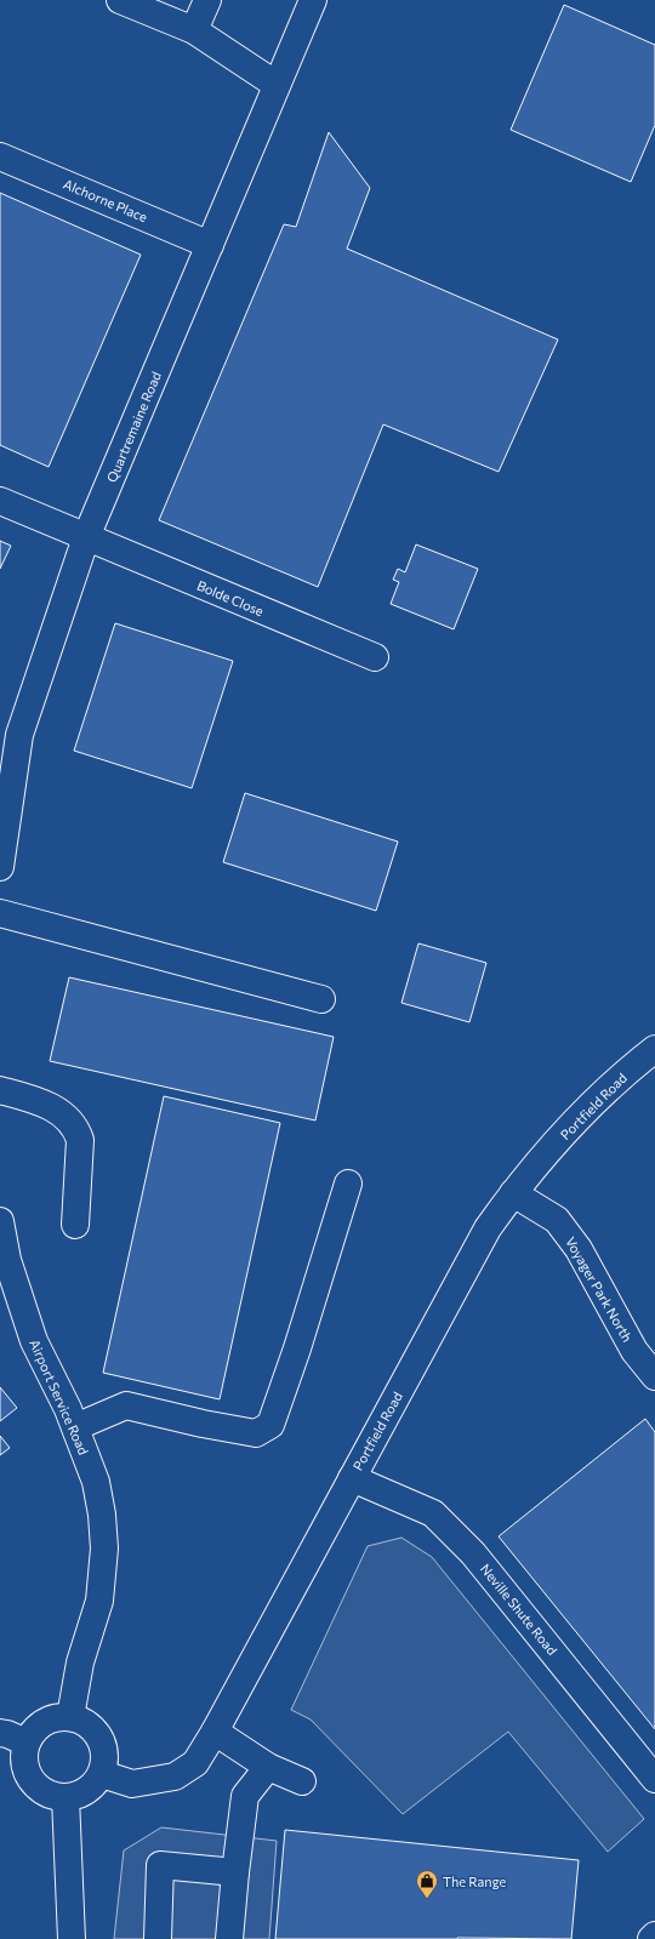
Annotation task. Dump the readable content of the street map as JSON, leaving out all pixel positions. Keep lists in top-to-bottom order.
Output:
{
  "streets": {
    "street": [
      "Alchorne Place",
      "Quartremaine Road",
      "Bolde Close",
      "Portfield Road",
      "Voyager Park North",
      "Airport Service Road",
      "Neville Shute Road"
    ]
  },
  "crossings": [
    ["Alchorne Place", "Quartremaine Road"],
    ["Quartremaine Road", "Bolde Close"],
    ["Portfield Road", "Voyager Park North"],
    ["Portfield Road", "Airport Service Road"],
    ["Portfield Road", "Neville Shute Road"]
  ],
  "places": {
    "shop": ["The Range"]
  }
}
